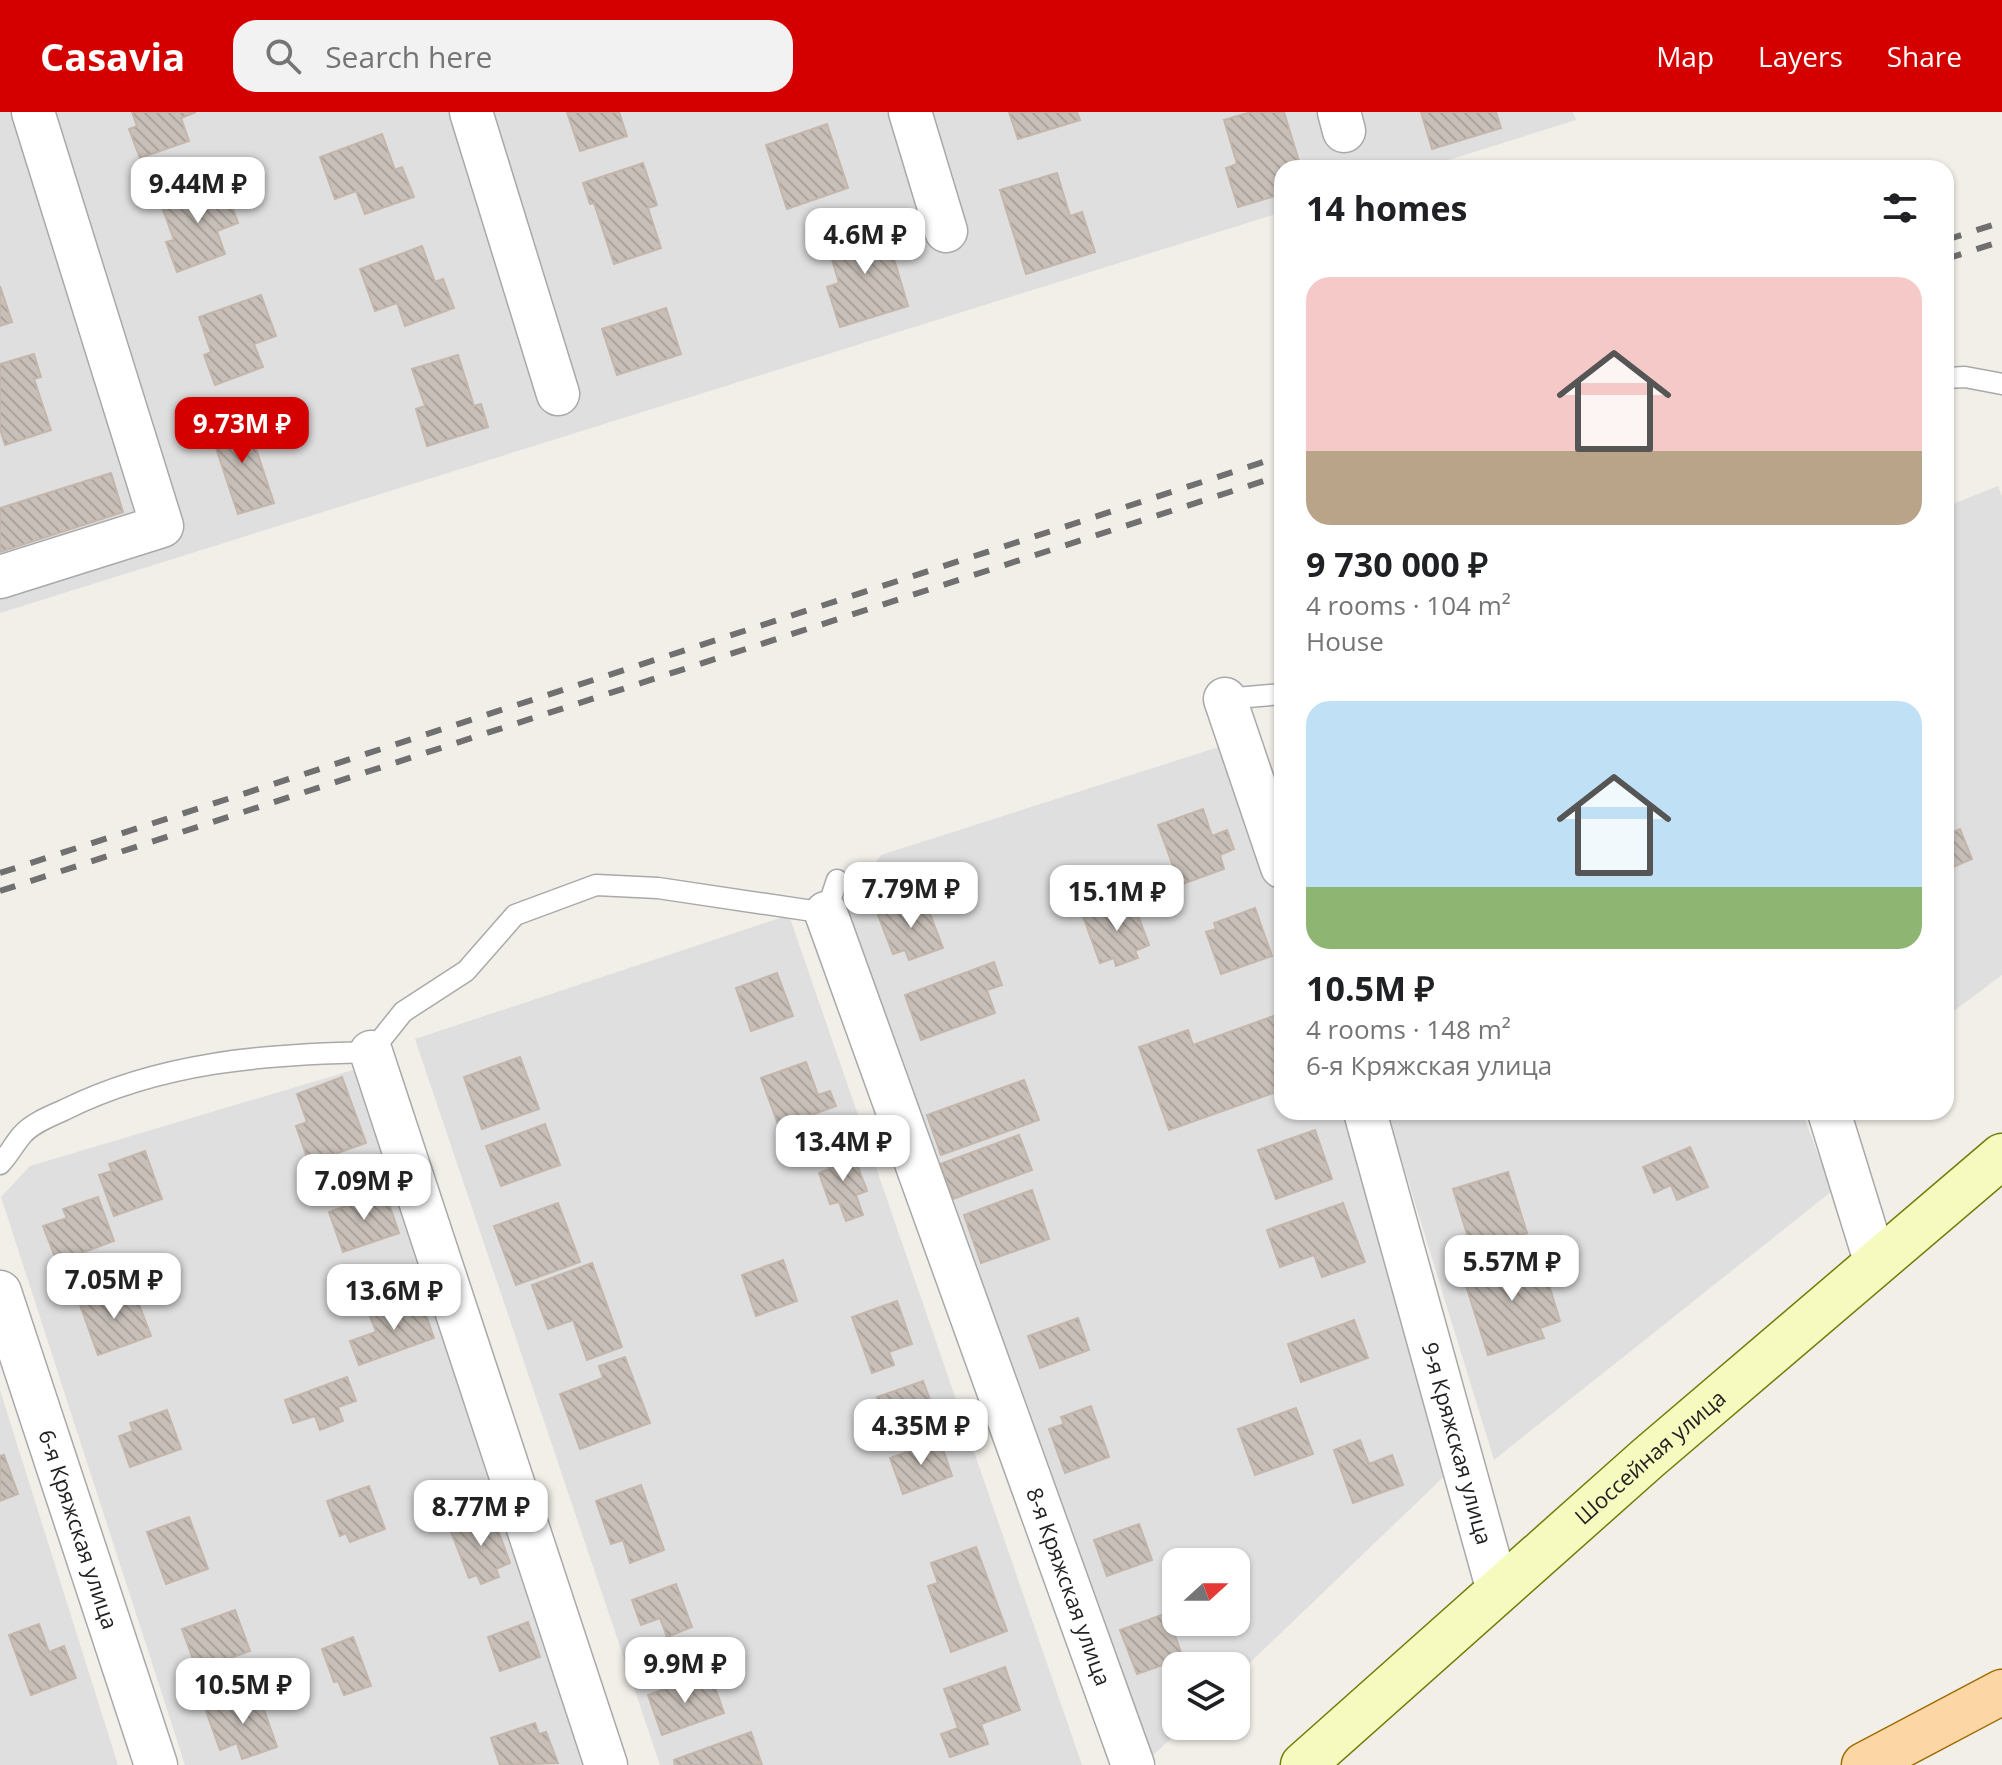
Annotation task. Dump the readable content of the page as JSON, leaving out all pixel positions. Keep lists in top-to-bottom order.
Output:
{
  "streets": {
    "main road": ["Шоссейная улица"],
    "street": ["9-я Кряжская улица", "6-я Кряжская улица", "8-я Кряжская улица"]
  },
  "crossings": [
    ["9-я Кряжская улица", "Шоссейная улица"]
  ],
  "north": "right",
  "page": {
    "header": "Casavia",
    "search": "Search here",
    "nav": ["Map", "Layers", "Share"],
    "price": [
      "9.44M ₽",
      "4.6M ₽",
      "9.73M ₽",
      "7.79M ₽",
      "15.1M ₽",
      "13.4M ₽",
      "7.09M ₽",
      "5.57M ₽",
      "7.05M ₽",
      "13.6M ₽",
      "4.35M ₽",
      "8.77M ₽",
      "9.9M ₽",
      "10.5M ₽"
    ],
    "heading": "14 homes",
    "list": [
      {
        "name": "9 730 000 ₽",
        "note": "4 rooms · 104 m² · House"
      },
      {
        "name": "10.5M ₽",
        "note": "4 rooms · 148 m² · 6-я Кряжская улица"
      }
    ]
  }
}
